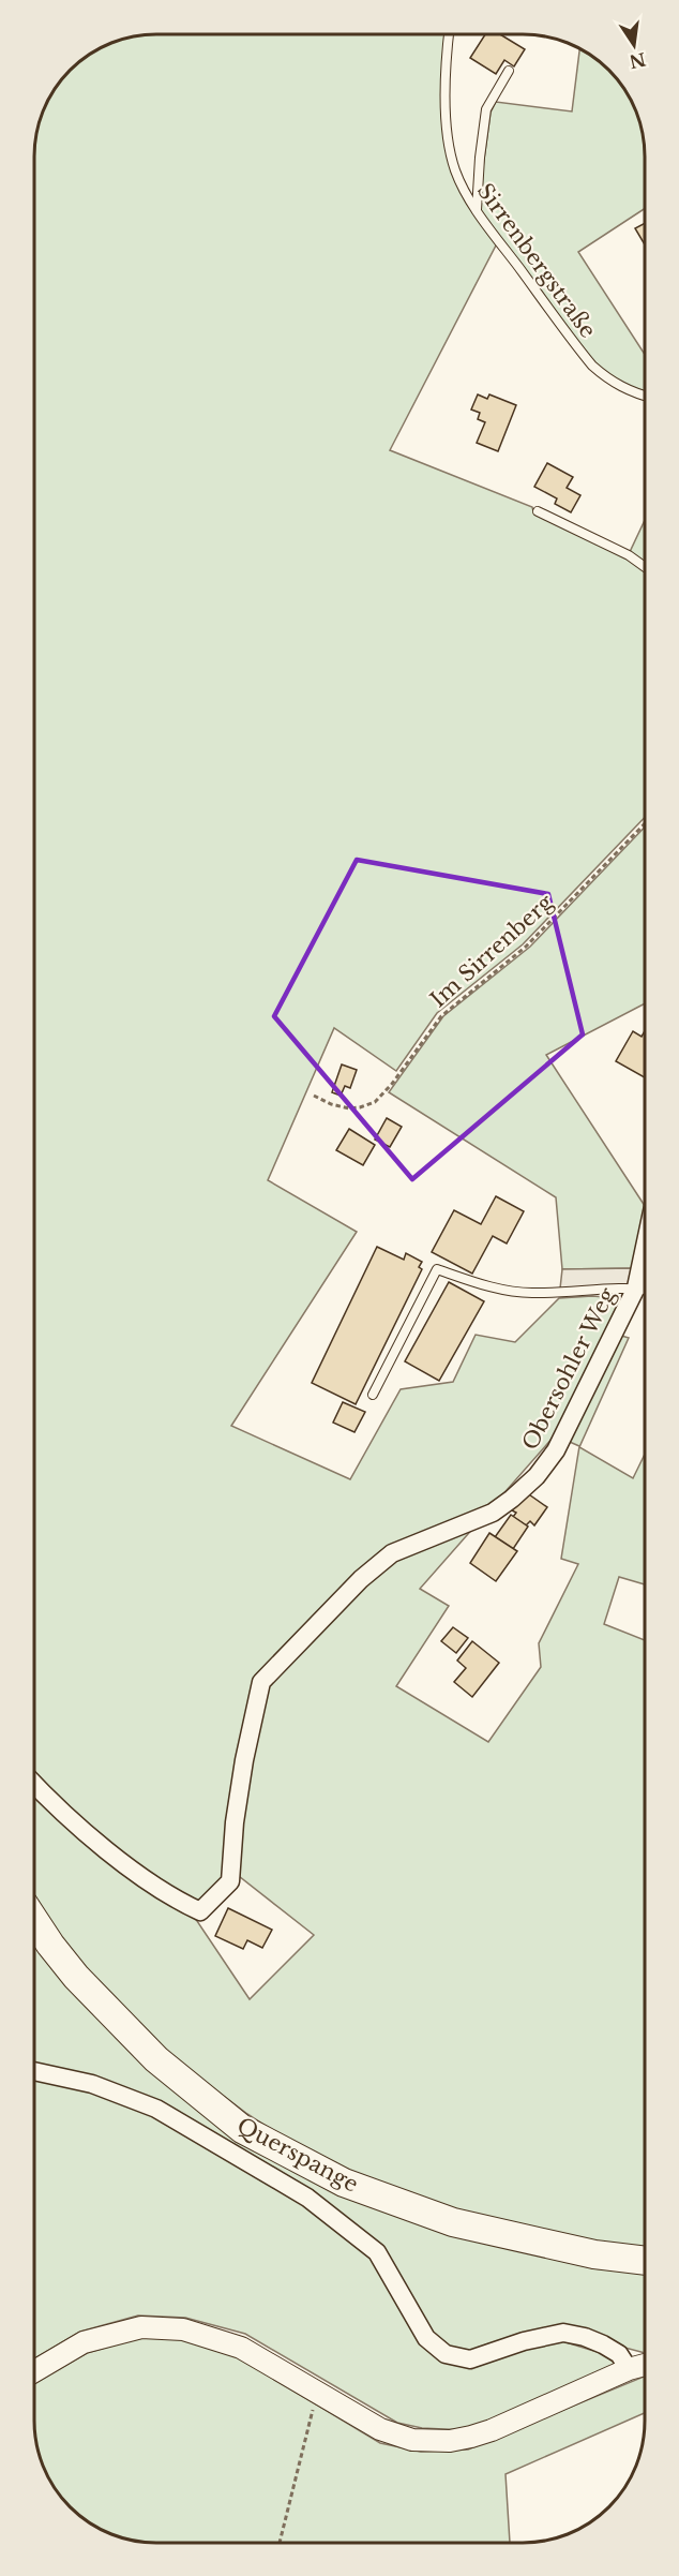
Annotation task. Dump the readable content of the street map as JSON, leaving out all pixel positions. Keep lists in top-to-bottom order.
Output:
{
  "streets": {
    "main road": ["Querspange"],
    "street": ["Obersohler Weg"],
    "lane": ["Sirrenbergstraße"],
    "path": ["Im Sirrenberg"]
  },
  "north": "bottom"
}
